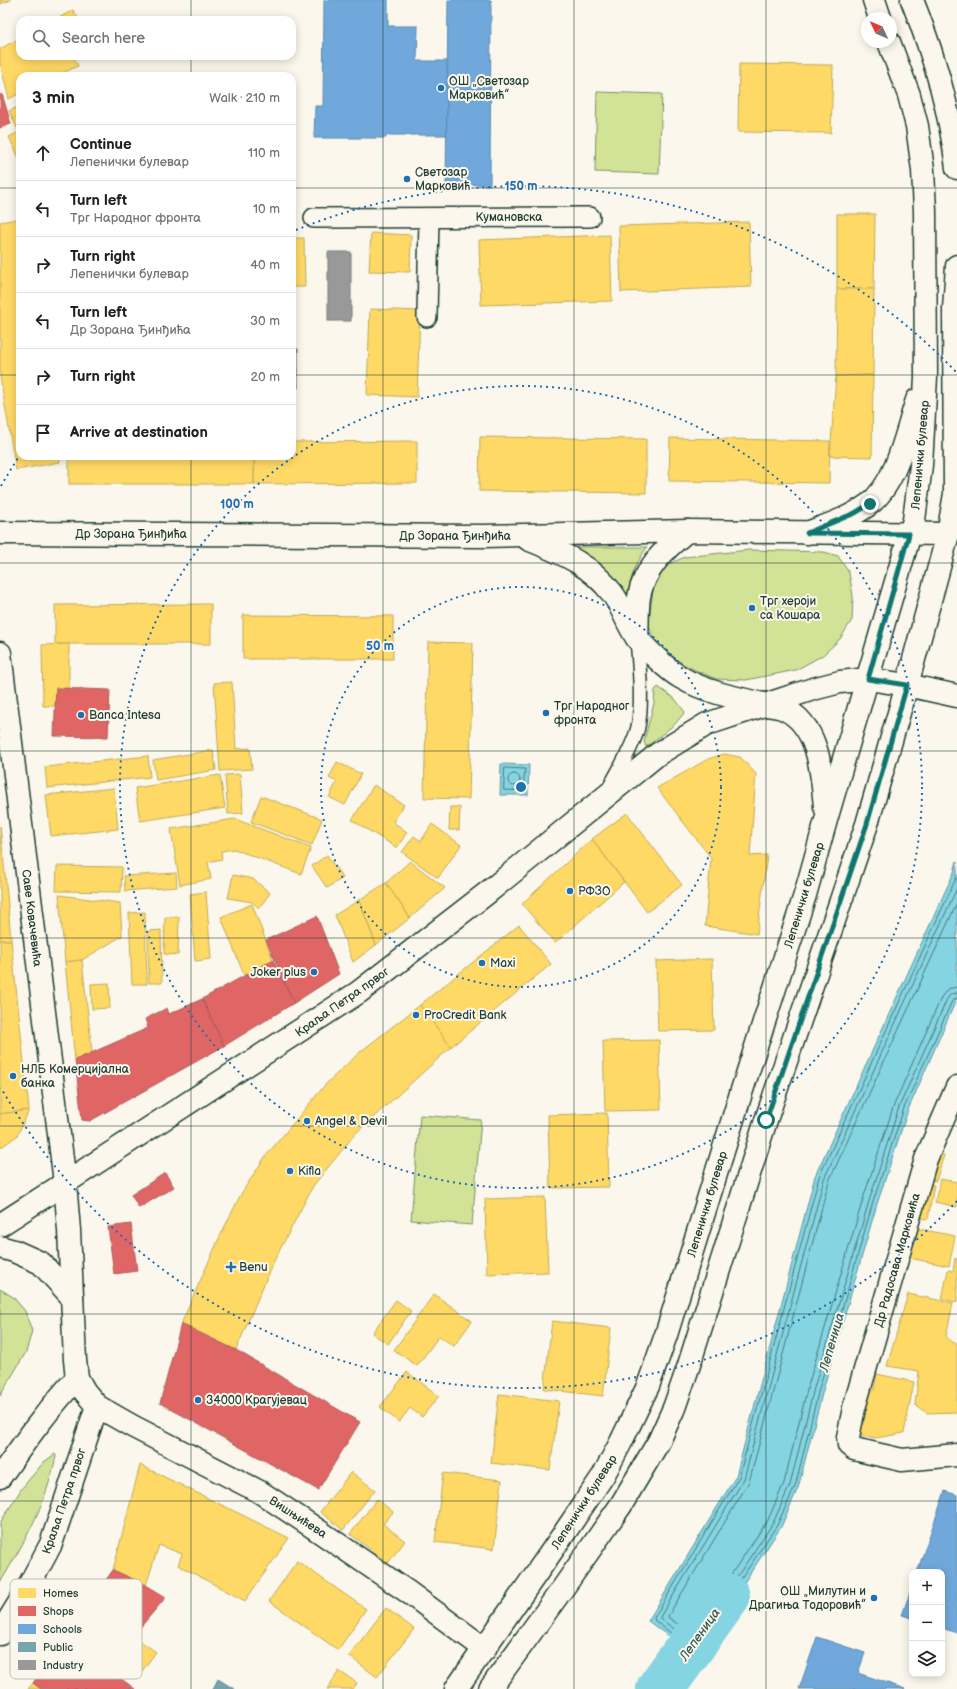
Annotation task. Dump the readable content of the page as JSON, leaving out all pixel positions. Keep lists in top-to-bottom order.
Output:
{
  "streets": {
    "street": [
      "Кумановска",
      "Лепенички булевар",
      "Др Зорана Ђинђића",
      "Саве Ковачевића",
      "Краља Петра првог",
      "Др Радосава Марковића",
      "Вишњићева"
    ]
  },
  "crossings": [
    ["Лепенички булевар", "Др Зорана Ђинђића"],
    ["Лепенички булевар", "Вишњићева"],
    ["Саве Ковачевића", "Краља Петра првог"],
    ["Краља Петра првог", "Вишњићева"]
  ],
  "water": ["Лепеница"],
  "places": {
    "other": [
      "ОШ „Светозар Марковић”",
      "Светозар Марковић",
      "Трг хероји са Кошара",
      "Трг Народног фронта",
      "Banca Intesa",
      "РФЗО",
      "Maxi",
      "Joker plus",
      "ProCredit Bank",
      "НЛБ Комерцијална банка",
      "Angel & Devil",
      "Kifla",
      "34000 Крагујевац",
      "ОШ „Милутин и Драгиња Тодоровић”"
    ],
    "health": ["Benu"]
  },
  "legend": [
    "Homes",
    "Shops",
    "Schools",
    "Public",
    "Industry"
  ],
  "north": "top left",
  "page": {
    "search": "Search here",
    "heading": ["3 min", "Walk · 210 m"],
    "list": [
      ["Continue", "Лепенички булевар", "110 m"],
      ["Turn left", "Трг Народног фронта", "10 m"],
      ["Turn right", "Лепенички булевар", "40 m"],
      ["Turn left", "Др Зорана Ђинђића", "30 m"],
      ["Turn right", "20 m"],
      "Arrive at destination"
    ],
    "map_buttons": ["+", "−"]
  },
  "rings": ["150 m", "100 m", "50 m"]
}
